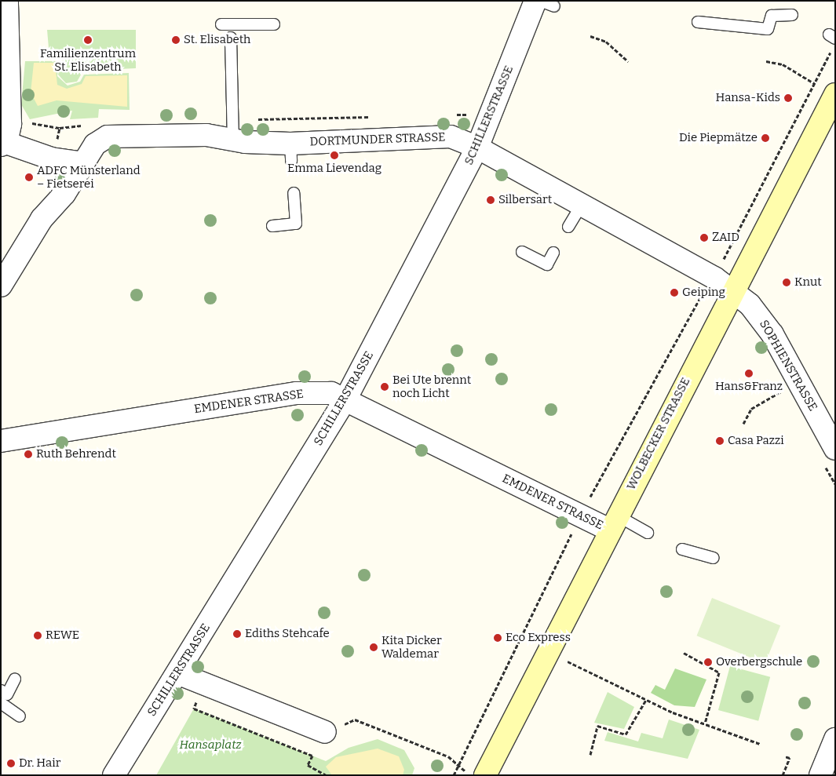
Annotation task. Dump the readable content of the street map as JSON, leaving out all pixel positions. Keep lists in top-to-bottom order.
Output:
{
  "streets": {
    "main road": ["WOLBECKER STRASSE"],
    "street": [
      "SCHILLERSTRASSE",
      "DORTMUNDER STRASSE",
      "SOPHIENSTRASSE",
      "EMDENER STRASSE"
    ]
  },
  "crossings": [
    ["SCHILLERSTRASSE", "DORTMUNDER STRASSE"],
    ["SCHILLERSTRASSE", "EMDENER STRASSE"],
    ["DORTMUNDER STRASSE", "SOPHIENSTRASSE"],
    ["DORTMUNDER STRASSE", "WOLBECKER STRASSE"],
    ["SOPHIENSTRASSE", "WOLBECKER STRASSE"],
    ["EMDENER STRASSE", "WOLBECKER STRASSE"]
  ],
  "parks": ["Hansaplatz"],
  "places": [
    "Familienzentrum St. Elisabeth",
    "St. Elisabeth",
    "Hansa-Kids",
    "Die Piepmätze",
    "Emma Lievendag",
    "ADFC Münsterland – Fietserei",
    "Silbersart",
    "ZAID",
    "Knut",
    "Geiping",
    "Hans&Franz",
    "Bei Ute brennt noch Licht",
    "Casa Pazzi",
    "Ruth Behrendt",
    "Ediths Stehcafe",
    "REWE",
    "Eco Express",
    "Kita Dicker Waldemar",
    "Overbergschule",
    "Dr. Hair"
  ]
}
